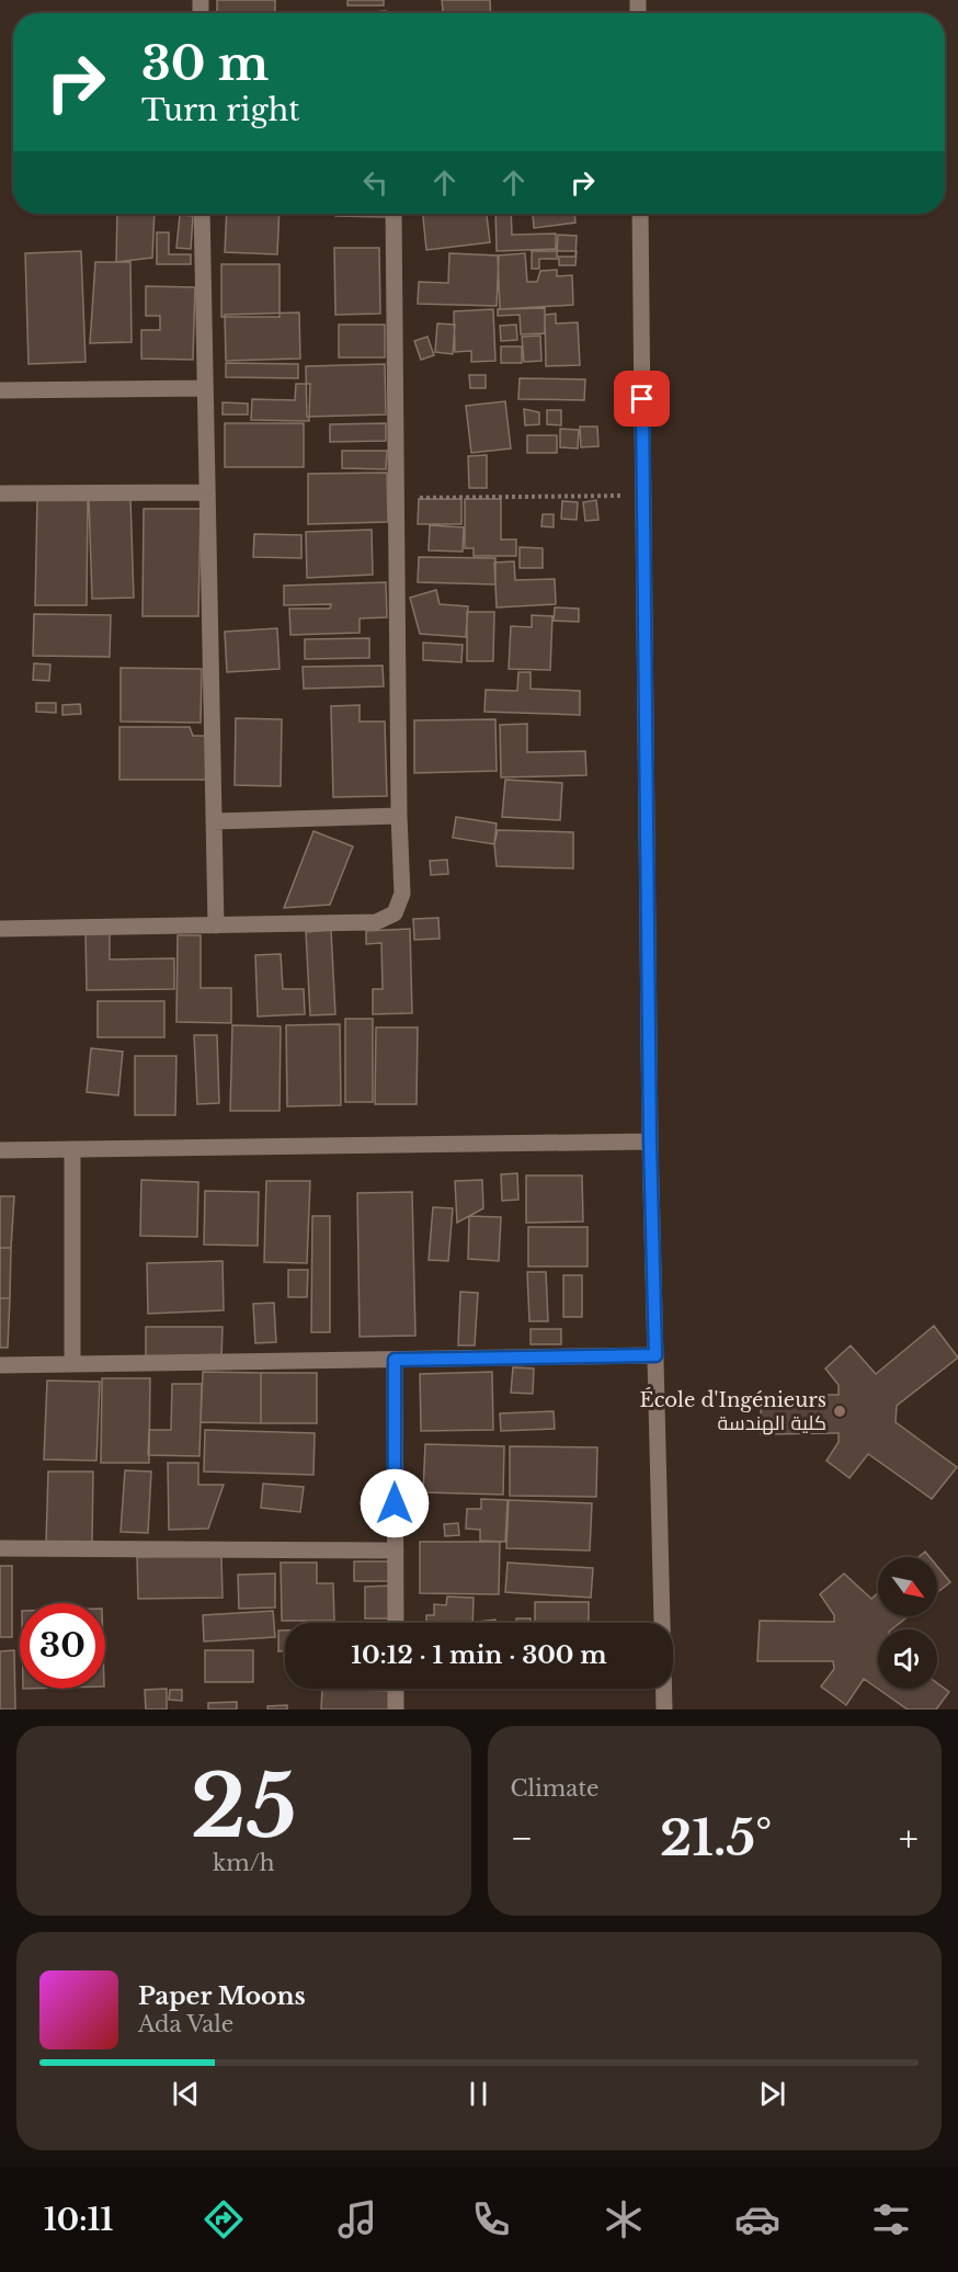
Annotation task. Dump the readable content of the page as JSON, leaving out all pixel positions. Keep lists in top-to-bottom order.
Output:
{
  "places": ["École d'Ingénieurs كلية الهندسة"],
  "north": "bottom right",
  "page": {
    "turn": ["30 m", "Turn right"],
    "limit": "30",
    "trip": "10:12 · 1 min · 300 m",
    "tile": [
      ["25", "km/h"],
      "Climate"
    ],
    "heat": ["−", "21.5°", "+"],
    "song": ["Paper Moons", "Ada Vale"],
    "tabs": "10:11"
  }
}
